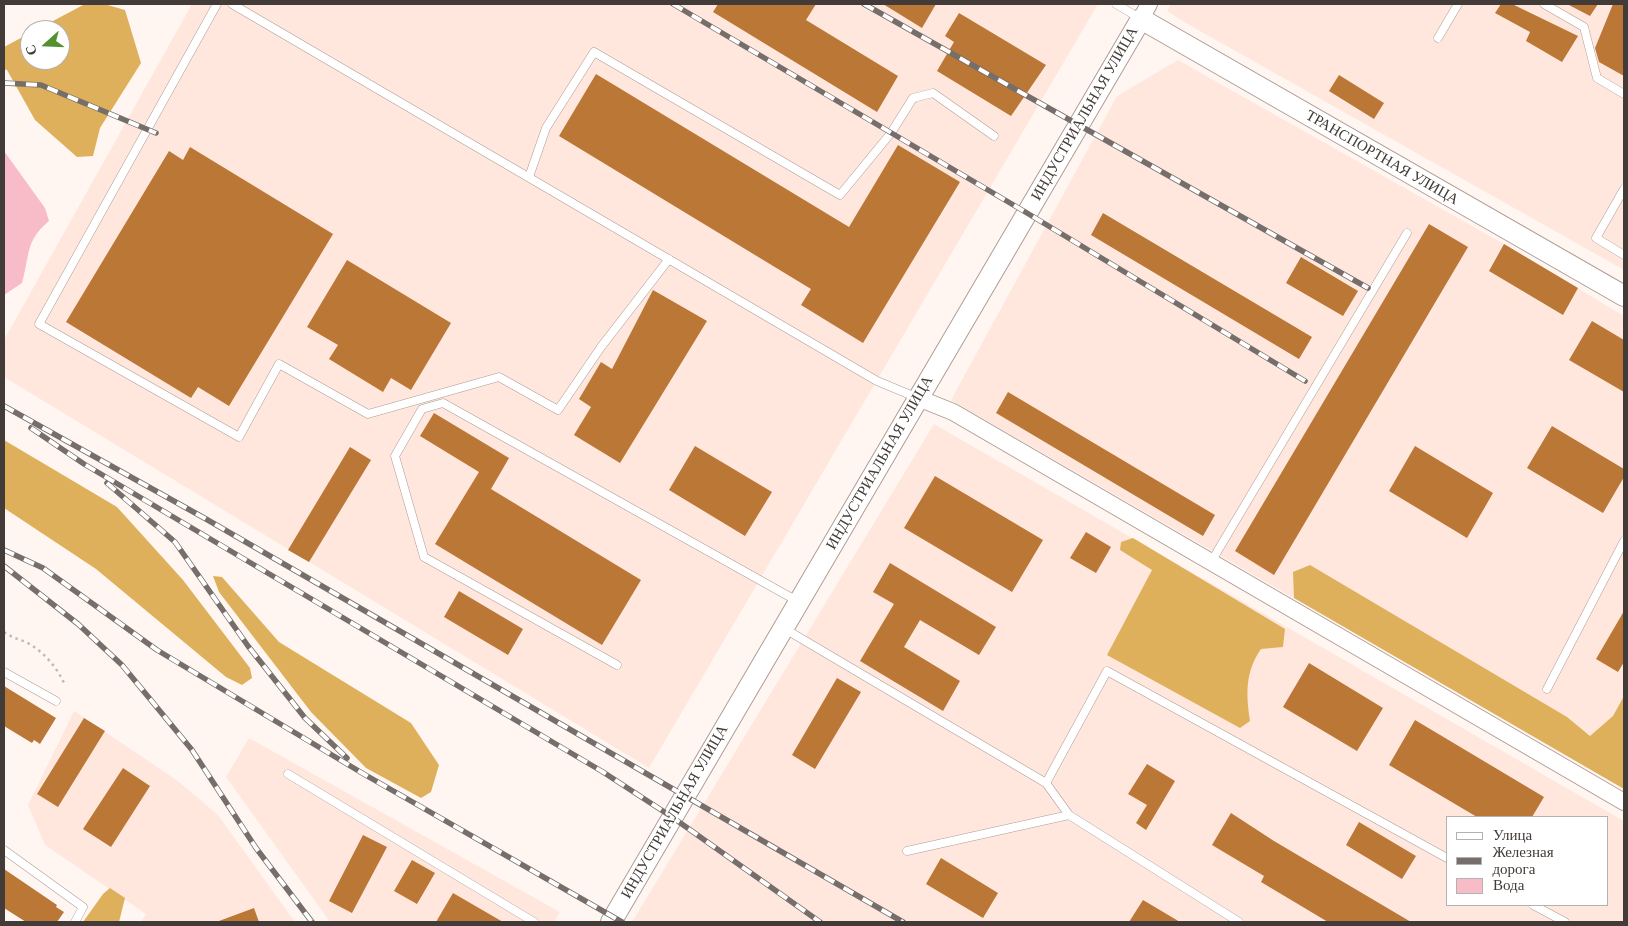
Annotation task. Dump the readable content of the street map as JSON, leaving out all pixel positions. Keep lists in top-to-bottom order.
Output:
{
  "streets": {
    "street": ["ИНДУСТРИАЛЬНАЯ УЛИЦА", "ТРАНСПОРТНАЯ УЛИЦА"]
  },
  "crossings": [
    ["ИНДУСТРИАЛЬНАЯ УЛИЦА", "ТРАНСПОРТНАЯ УЛИЦА"]
  ],
  "legend": ["Улица", "Железная дорога", "Вода"],
  "north": "left"
}
